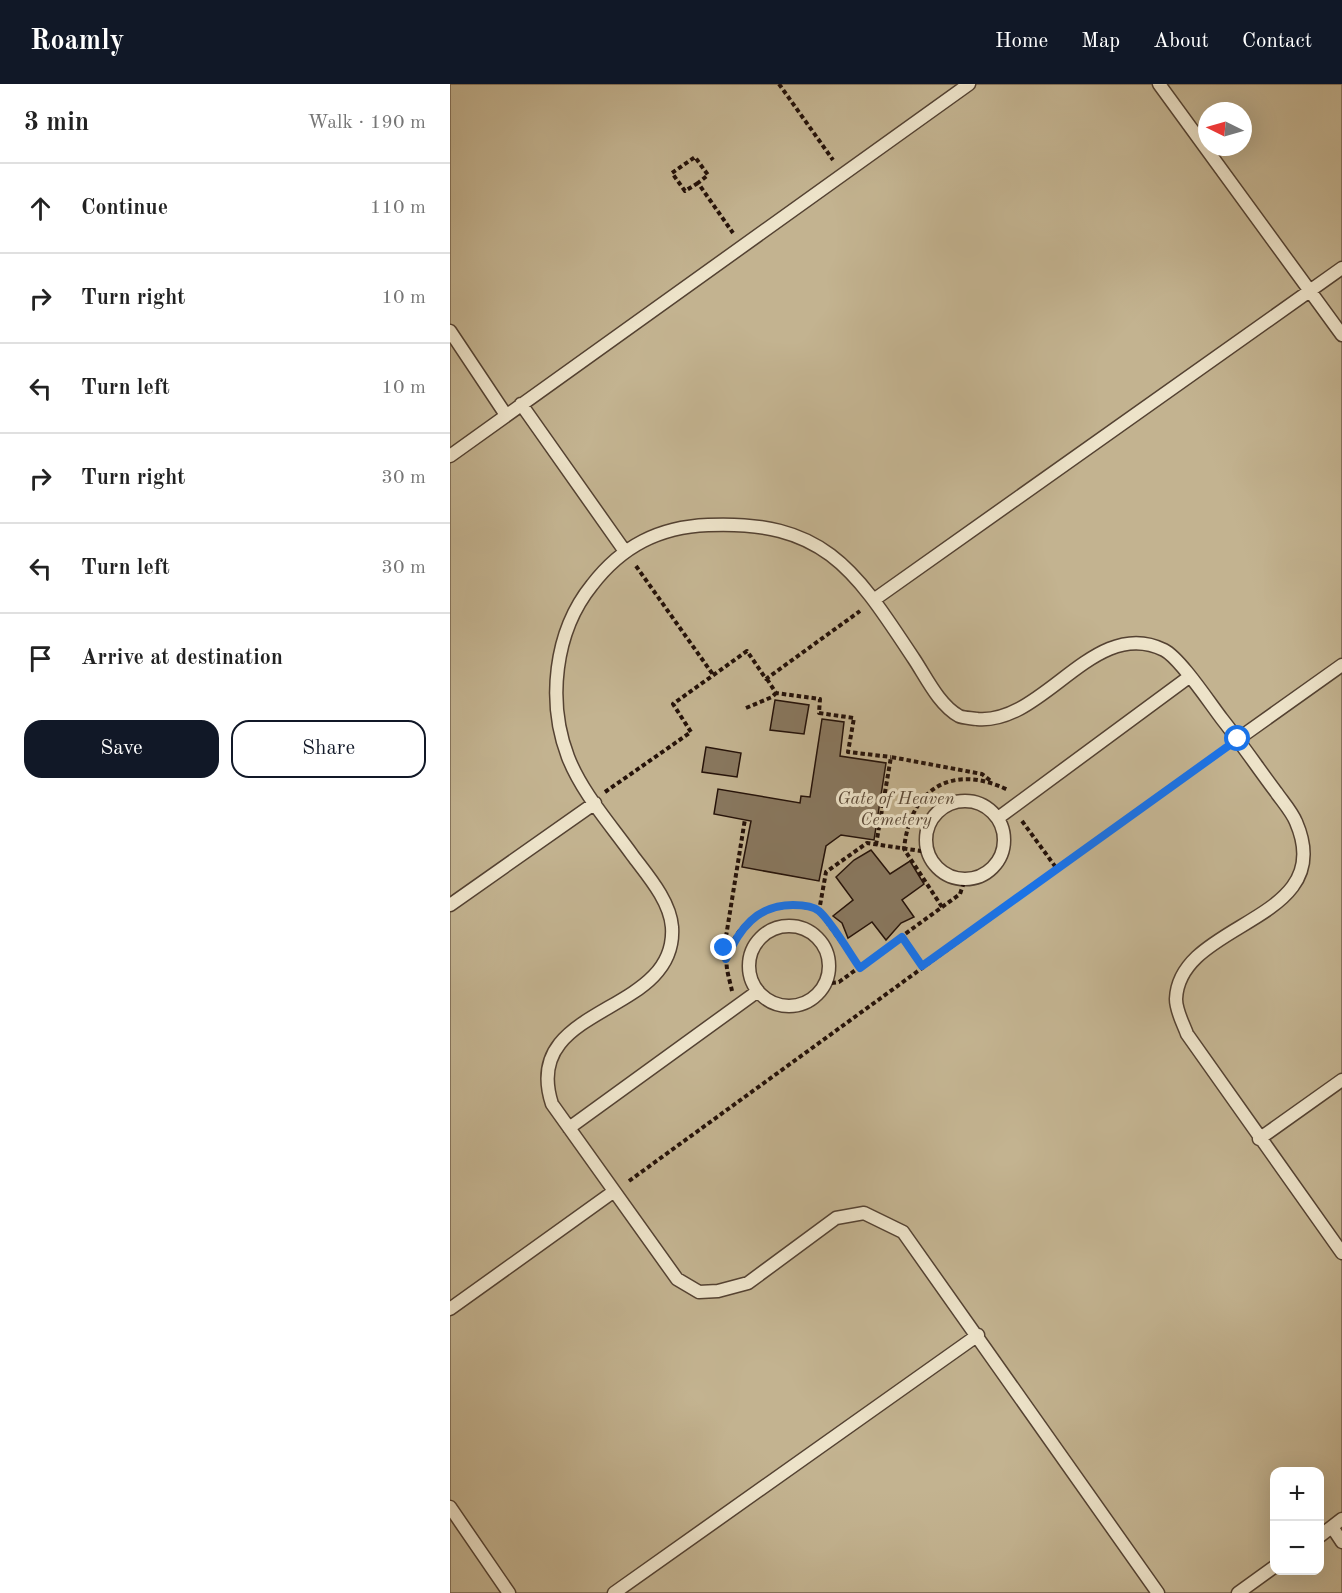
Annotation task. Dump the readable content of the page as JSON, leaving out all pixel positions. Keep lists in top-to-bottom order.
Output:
{
  "parks": ["Gate of Heaven Cemetery"],
  "north": "left",
  "page": {
    "header": "Roamly",
    "nav": [
      "Home",
      "Map",
      "About",
      "Contact"
    ],
    "heading": ["3 min", "Walk · 190 m"],
    "list": [
      ["Continue", "110 m"],
      ["Turn right", "10 m"],
      ["Turn left", "10 m"],
      ["Turn right", "30 m"],
      ["Turn left", "30 m"],
      "Arrive at destination"
    ],
    "buttons": ["Save", "Share"],
    "map_buttons": ["+", "−"]
  }
}
